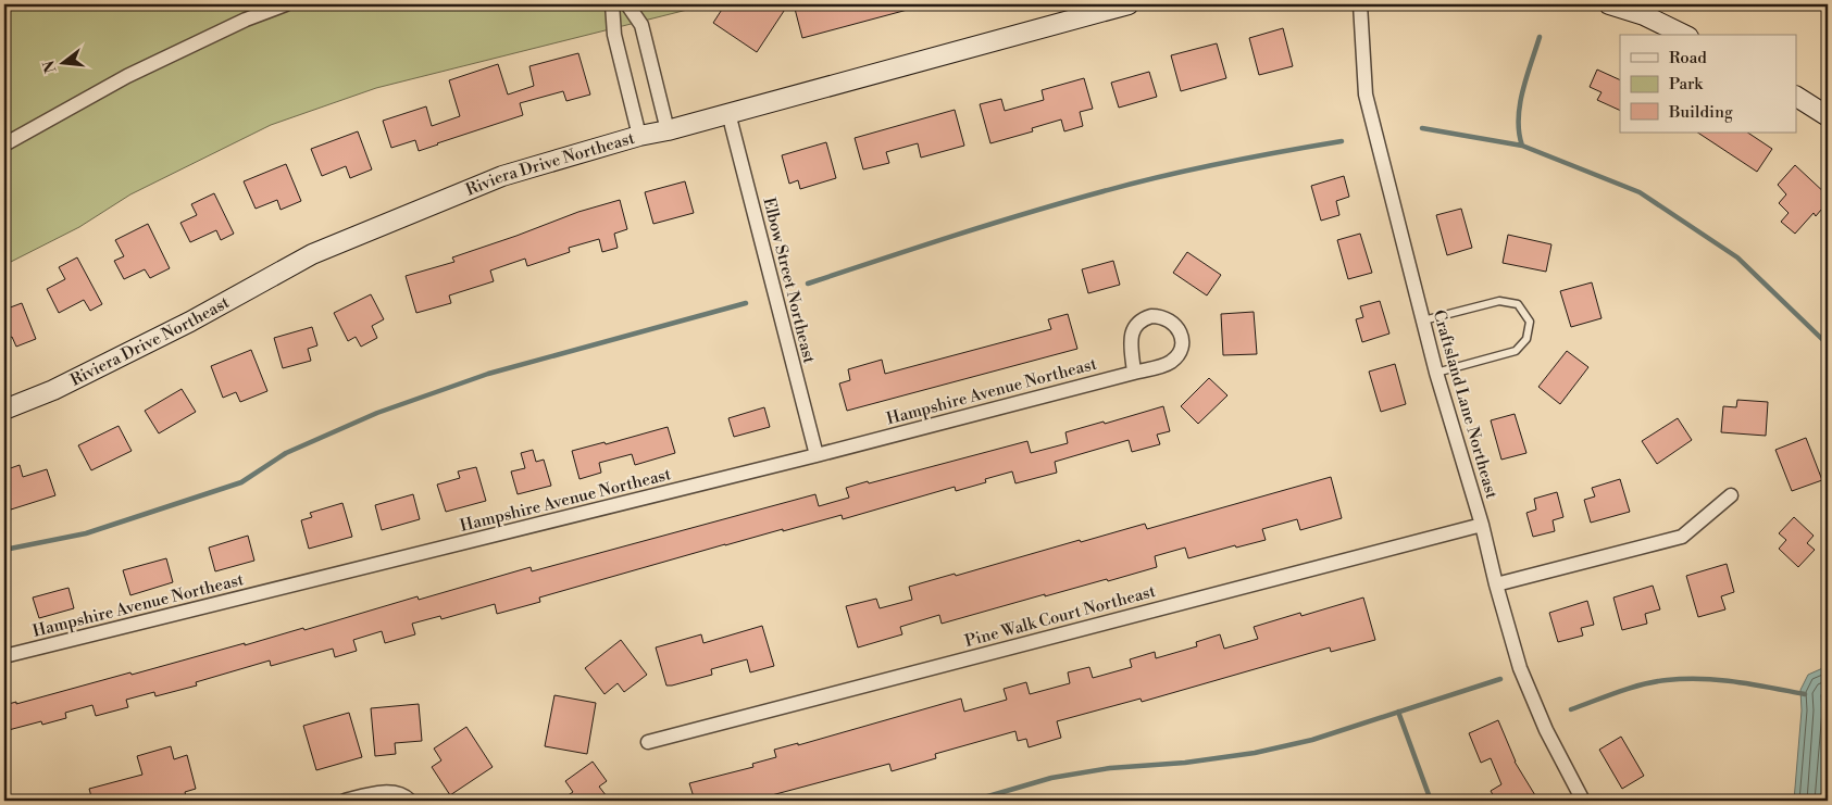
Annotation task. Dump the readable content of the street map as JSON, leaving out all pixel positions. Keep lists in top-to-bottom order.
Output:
{
  "streets": {
    "street": [
      "Riviera Drive Northeast",
      "Elbow Street Northeast",
      "Hampshire Avenue Northeast",
      "Craftsland Lane Northeast",
      "Pine Walk Court Northeast"
    ]
  },
  "crossings": [
    ["Riviera Drive Northeast", "Elbow Street Northeast"],
    ["Elbow Street Northeast", "Hampshire Avenue Northeast"],
    ["Craftsland Lane Northeast", "Pine Walk Court Northeast"]
  ],
  "legend": ["Road", "Park", "Building"],
  "north": "left"
}
